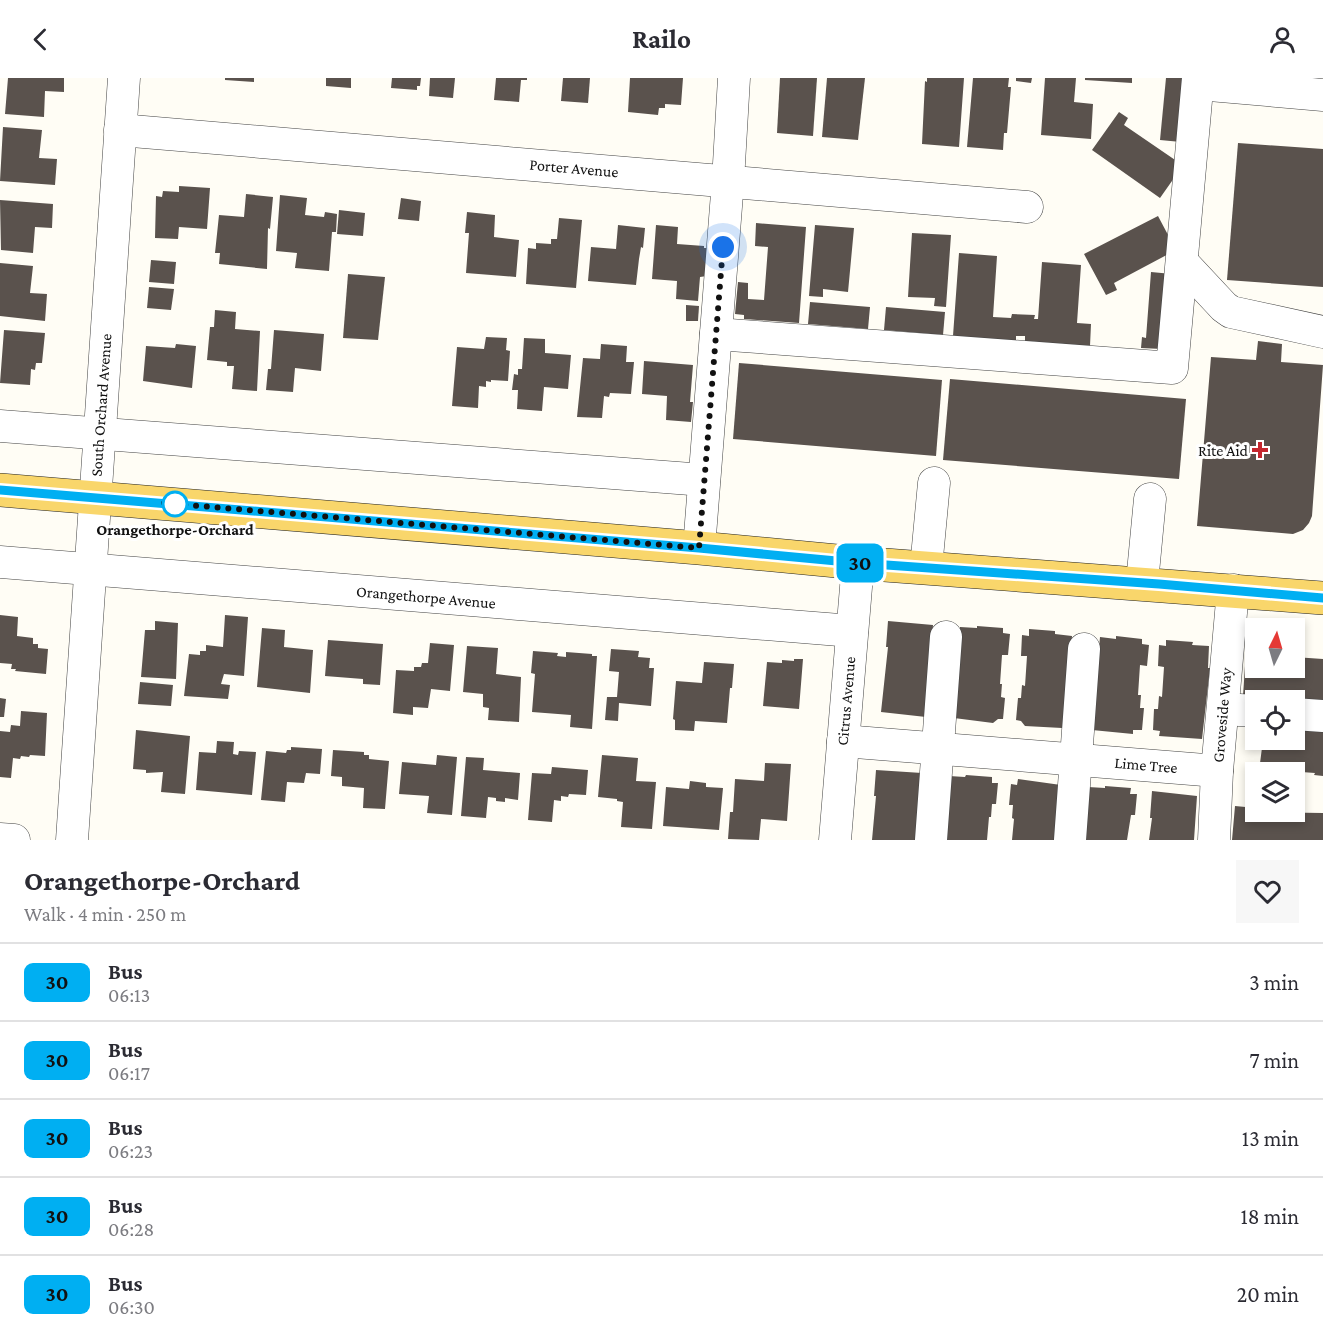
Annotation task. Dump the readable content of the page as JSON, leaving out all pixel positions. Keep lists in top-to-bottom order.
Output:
{
  "streets": {
    "street": [
      "Porter Avenue",
      "South Orchard Avenue",
      "Orangethorpe Avenue",
      "Citrus Avenue",
      "Groveside Way",
      "Lime Tree"
    ]
  },
  "crossings": [
    ["Porter Avenue", "South Orchard Avenue"],
    ["South Orchard Avenue", "Orangethorpe Avenue"],
    ["Orangethorpe Avenue", "Citrus Avenue"],
    ["Citrus Avenue", "Lime Tree"],
    ["Groveside Way", "Lime Tree"]
  ],
  "places": {
    "health": ["Rite Aid"],
    "other": ["Orangethorpe-Orchard"]
  },
  "lines": ["bus line 30"],
  "north": "top",
  "page": {
    "header": "Railo",
    "on_map": "30",
    "heading": ["Orangethorpe-Orchard", "Walk · 4 min · 250 m"],
    "list": [
      {
        "mark": "30",
        "name": "Bus",
        "note": "06:13",
        "value": "3 min"
      },
      {
        "mark": "30",
        "name": "Bus",
        "note": "06:17",
        "value": "7 min"
      },
      {
        "mark": "30",
        "name": "Bus",
        "note": "06:23",
        "value": "13 min"
      },
      {
        "mark": "30",
        "name": "Bus",
        "note": "06:28",
        "value": "18 min"
      },
      {
        "mark": "30",
        "name": "Bus",
        "note": "06:30",
        "value": "20 min"
      }
    ]
  }
}
